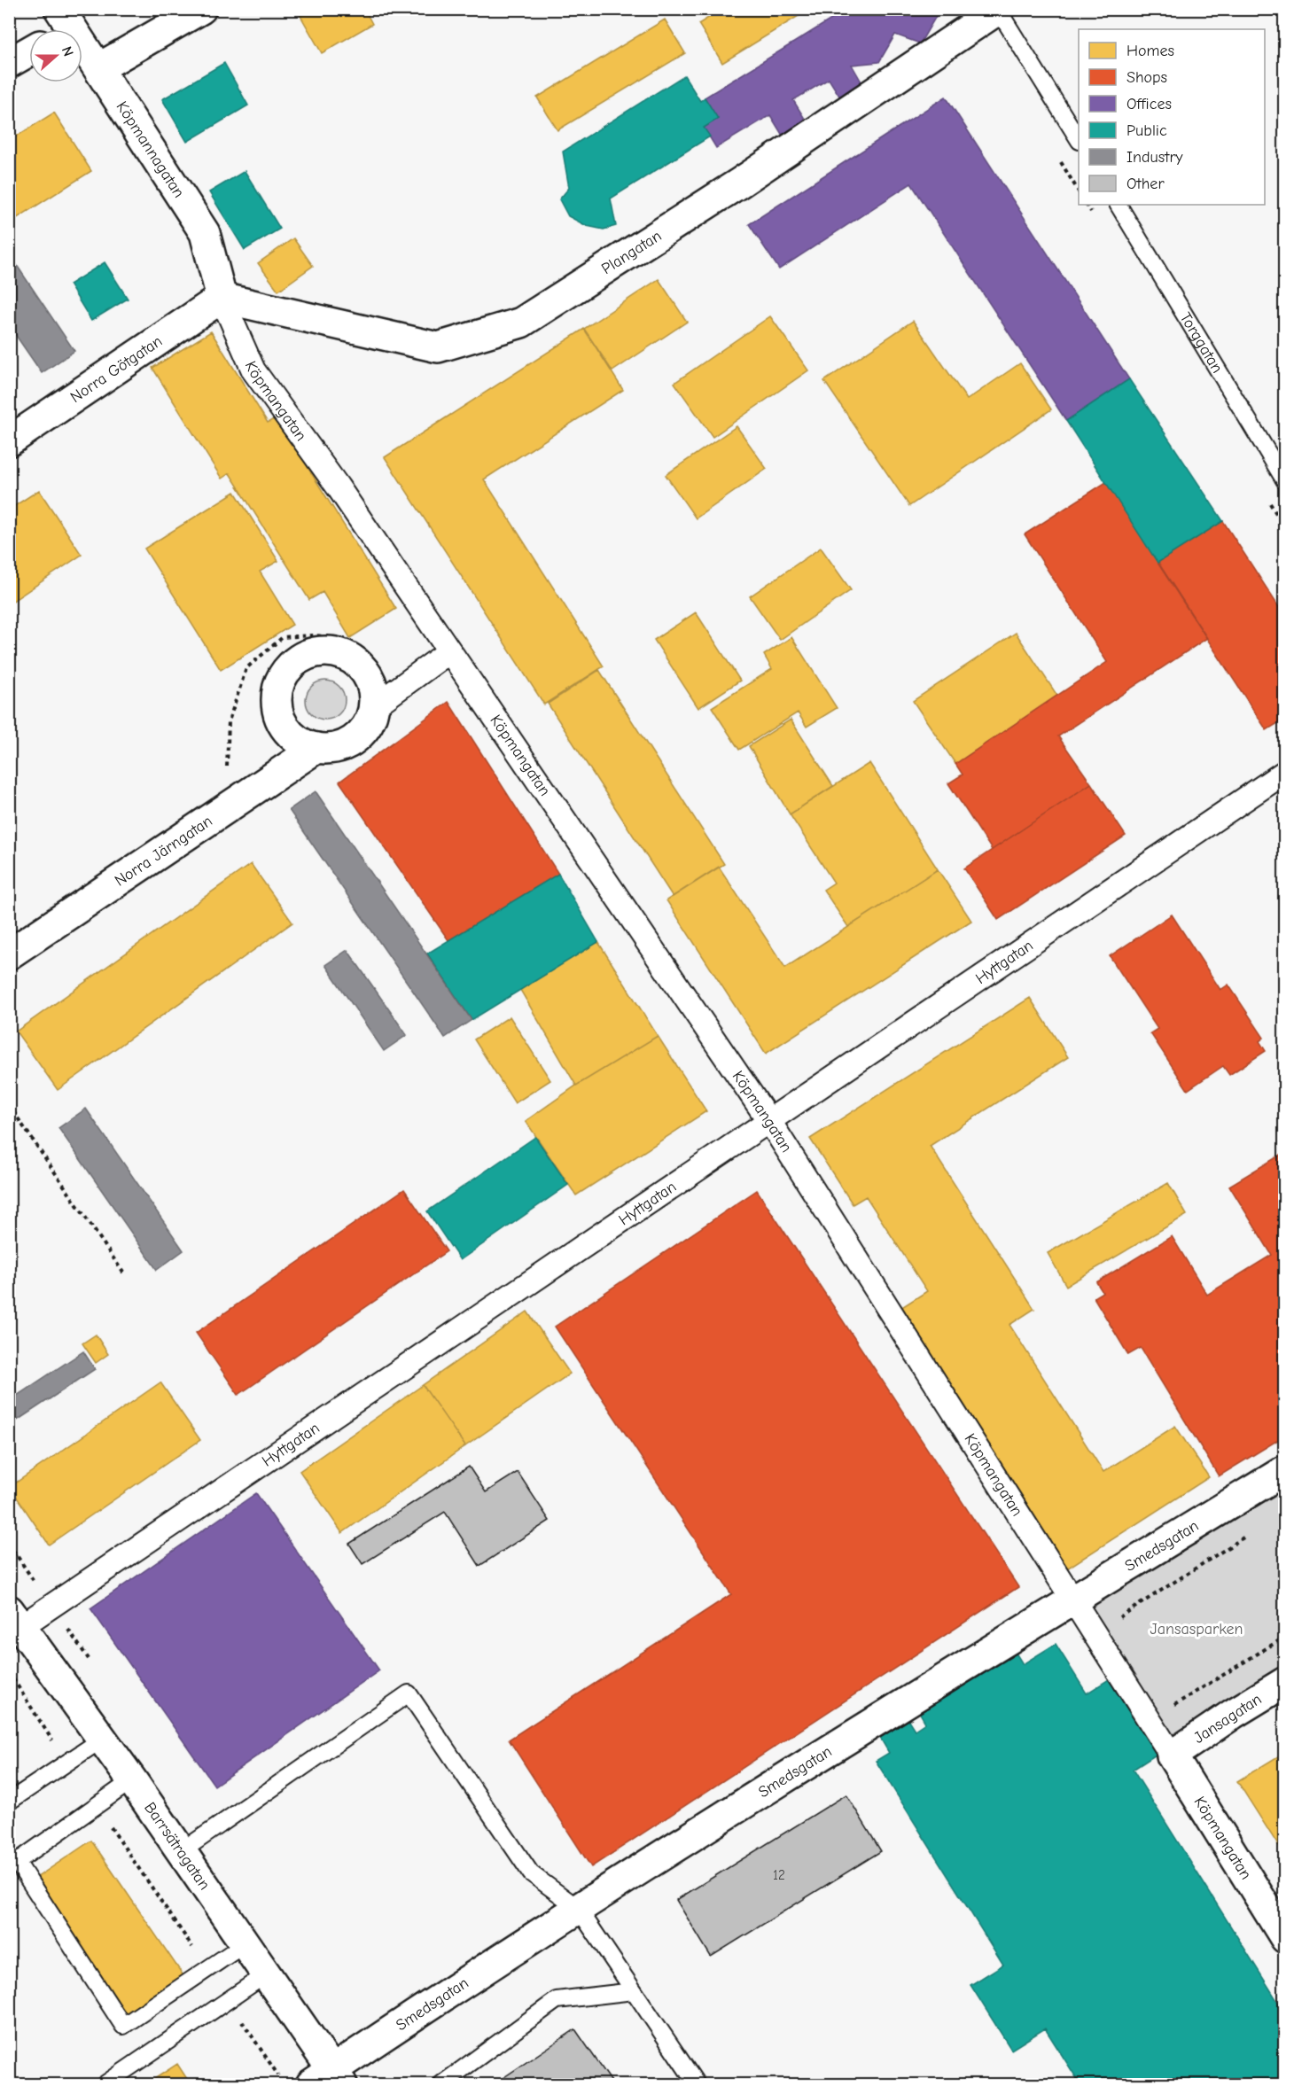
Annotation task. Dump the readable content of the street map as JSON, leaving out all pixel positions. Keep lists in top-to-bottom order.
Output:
{
  "streets": {
    "street": [
      "Köpmannagatan",
      "Plangatan",
      "Norra Götgatan",
      "Köpmangatan",
      "Norra Järngatan",
      "Hyttgatan",
      "Smedsgatan",
      "Jansagatan",
      "Barrsätragatan"
    ],
    "lane": ["Torggatan"]
  },
  "crossings": [
    ["Köpmannagatan", "Plangatan"],
    ["Köpmannagatan", "Norra Götgatan"],
    ["Köpmannagatan", "Köpmangatan"],
    ["Plangatan", "Norra Götgatan"],
    ["Plangatan", "Köpmangatan"],
    ["Norra Götgatan", "Köpmangatan"],
    ["Köpmangatan", "Norra Järngatan"],
    ["Köpmangatan", "Hyttgatan"],
    ["Köpmangatan", "Smedsgatan"],
    ["Köpmangatan", "Jansagatan"],
    ["Hyttgatan", "Barrsätragatan"],
    ["Smedsgatan", "Barrsätragatan"]
  ],
  "parks": ["Jansasparken"],
  "house_numbers": ["12"],
  "legend": [
    "Homes",
    "Shops",
    "Offices",
    "Public",
    "Industry",
    "Other"
  ],
  "north": "right"
}
